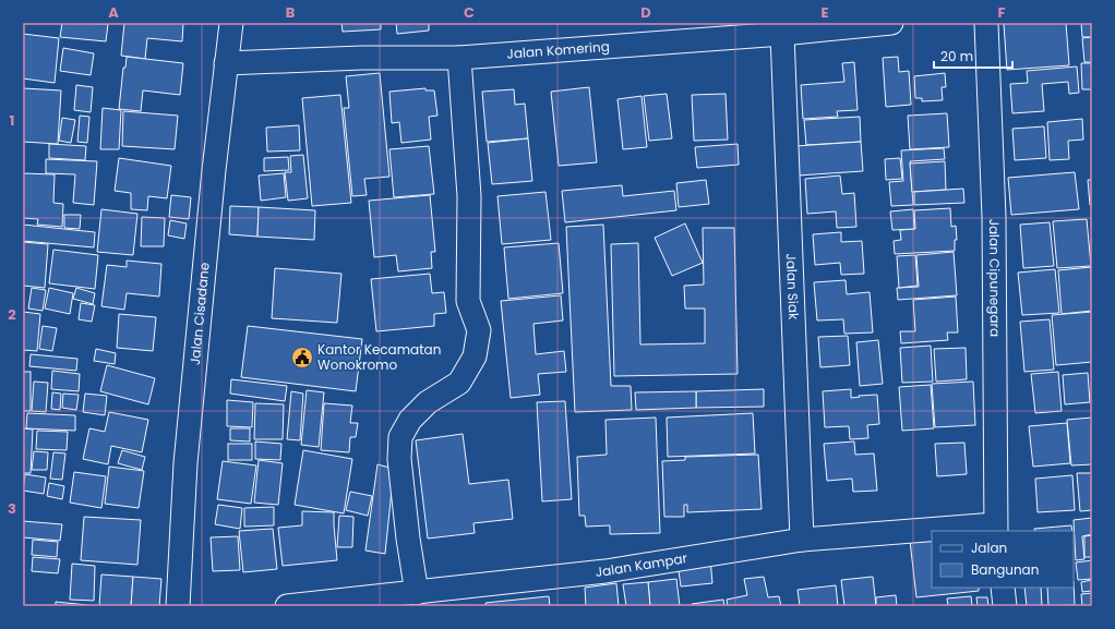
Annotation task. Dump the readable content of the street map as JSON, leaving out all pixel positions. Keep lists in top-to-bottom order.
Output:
{
  "streets": {
    "street": [
      "Jalan Komering",
      "Jalan Cipunegara",
      "Jalan Siak",
      "Jalan Cisadane",
      "Jalan Kampar"
    ]
  },
  "crossings": [
    ["Jalan Komering", "Jalan Siak"],
    ["Jalan Komering", "Jalan Cisadane"],
    ["Jalan Cipunegara", "Jalan Kampar"],
    ["Jalan Siak", "Jalan Kampar"]
  ],
  "places": {
    "public building": ["Kantor Kecamatan Wonokromo"]
  },
  "legend": ["Jalan", "Bangunan"],
  "scale_bar": "20 m",
  "grid": {
    "columns": [
      "A",
      "B",
      "C",
      "D",
      "E",
      "F"
    ],
    "rows": ["1", "2", "3"]
  }
}
